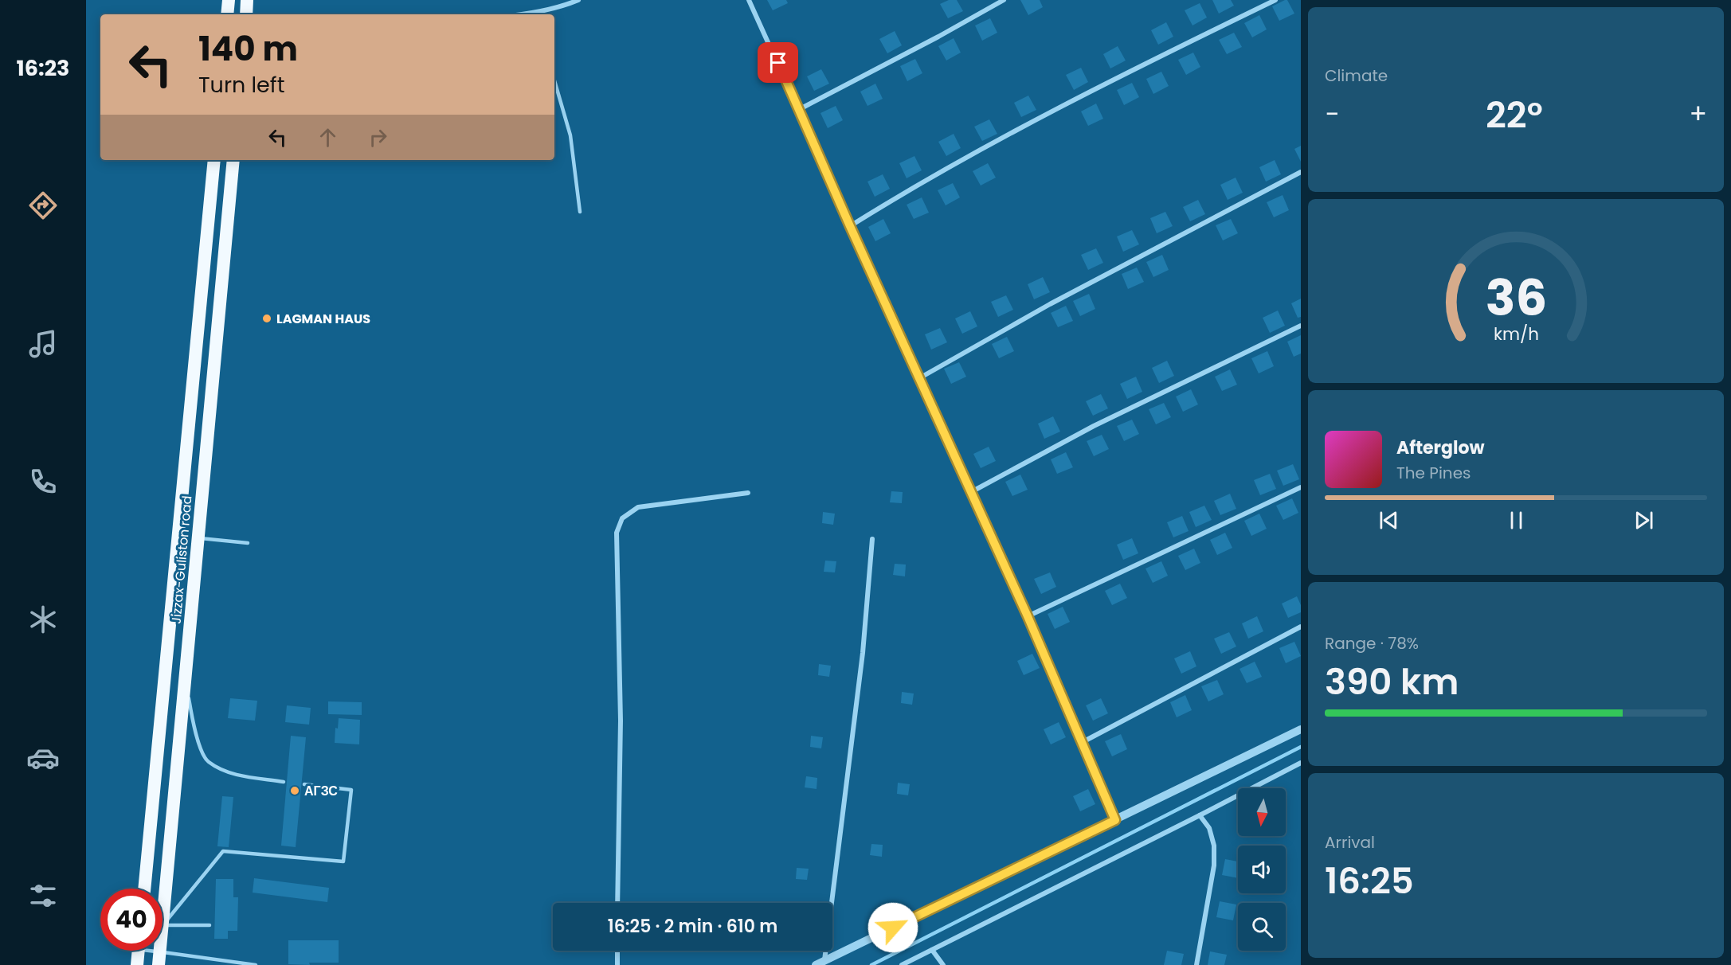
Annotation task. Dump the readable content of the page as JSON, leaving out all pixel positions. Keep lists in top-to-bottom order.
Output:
{
  "streets": {
    "highway": ["Jizzax-Guliston road"]
  },
  "places": ["LAGMAN HAUS", "АГЗС"],
  "north": "bottom",
  "page": {
    "tabs": "16:23",
    "tile": [
      "Climate",
      ["Range · 78%", "390 km"],
      ["Arrival", "16:25"]
    ],
    "turn": ["140 m", "Turn left"],
    "heat": ["−", "22°", "+"],
    "song": ["Afterglow", "The Pines"],
    "limit": "40",
    "trip": "16:25 · 2 min · 610 m",
    "gauge": ["36", "km/h"]
  }
}
